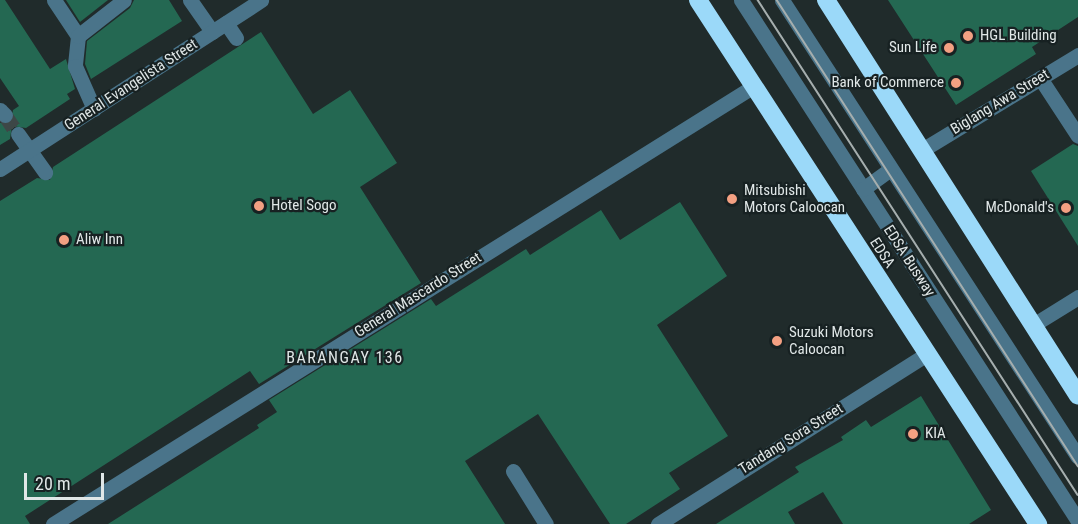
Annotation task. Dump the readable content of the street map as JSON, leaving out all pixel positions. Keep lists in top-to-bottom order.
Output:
{
  "streets": {
    "highway": ["EDSA"],
    "street": [
      "General Evangelista Street",
      "Biglang Awa Street",
      "EDSA Busway",
      "General Mascardo Street",
      "Tandang Sora Street"
    ]
  },
  "crossings": [
    ["EDSA", "General Mascardo Street"],
    ["EDSA", "Tandang Sora Street"]
  ],
  "districts": ["BARANGAY 136"],
  "places": [
    "HGL Building",
    "Sun Life",
    "Bank of Commerce",
    "Mitsubishi Motors Caloocan",
    "Hotel Sogo",
    "McDonald's",
    "Aliw Inn",
    "Suzuki Motors Caloocan",
    "KIA"
  ],
  "scale_bar": "20 m"
}
